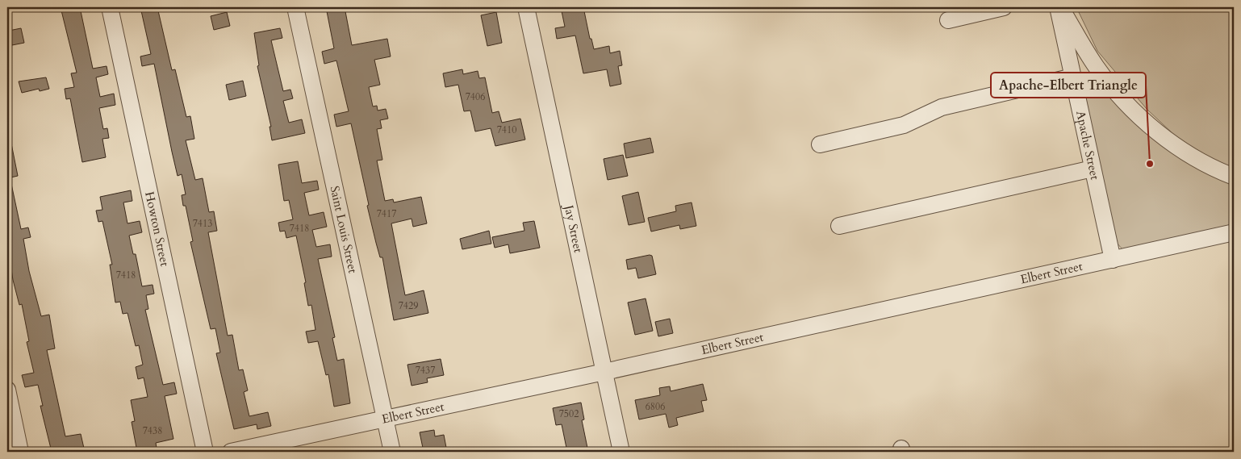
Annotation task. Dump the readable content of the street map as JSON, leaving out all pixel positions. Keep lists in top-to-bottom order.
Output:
{
  "streets": {
    "street": [
      "Apache Street",
      "Howton Street",
      "Saint Louis Street",
      "Jay Street",
      "Elbert Street"
    ]
  },
  "crossings": [
    ["Apache Street", "Elbert Street"],
    ["Saint Louis Street", "Elbert Street"],
    ["Jay Street", "Elbert Street"]
  ],
  "places": ["Apache-Elbert Triangle"],
  "house_numbers": [
    "7406",
    "7410",
    "7417",
    "7413",
    "7418",
    "7418",
    "7429",
    "7437",
    "6806",
    "7502",
    "7438"
  ]
}
